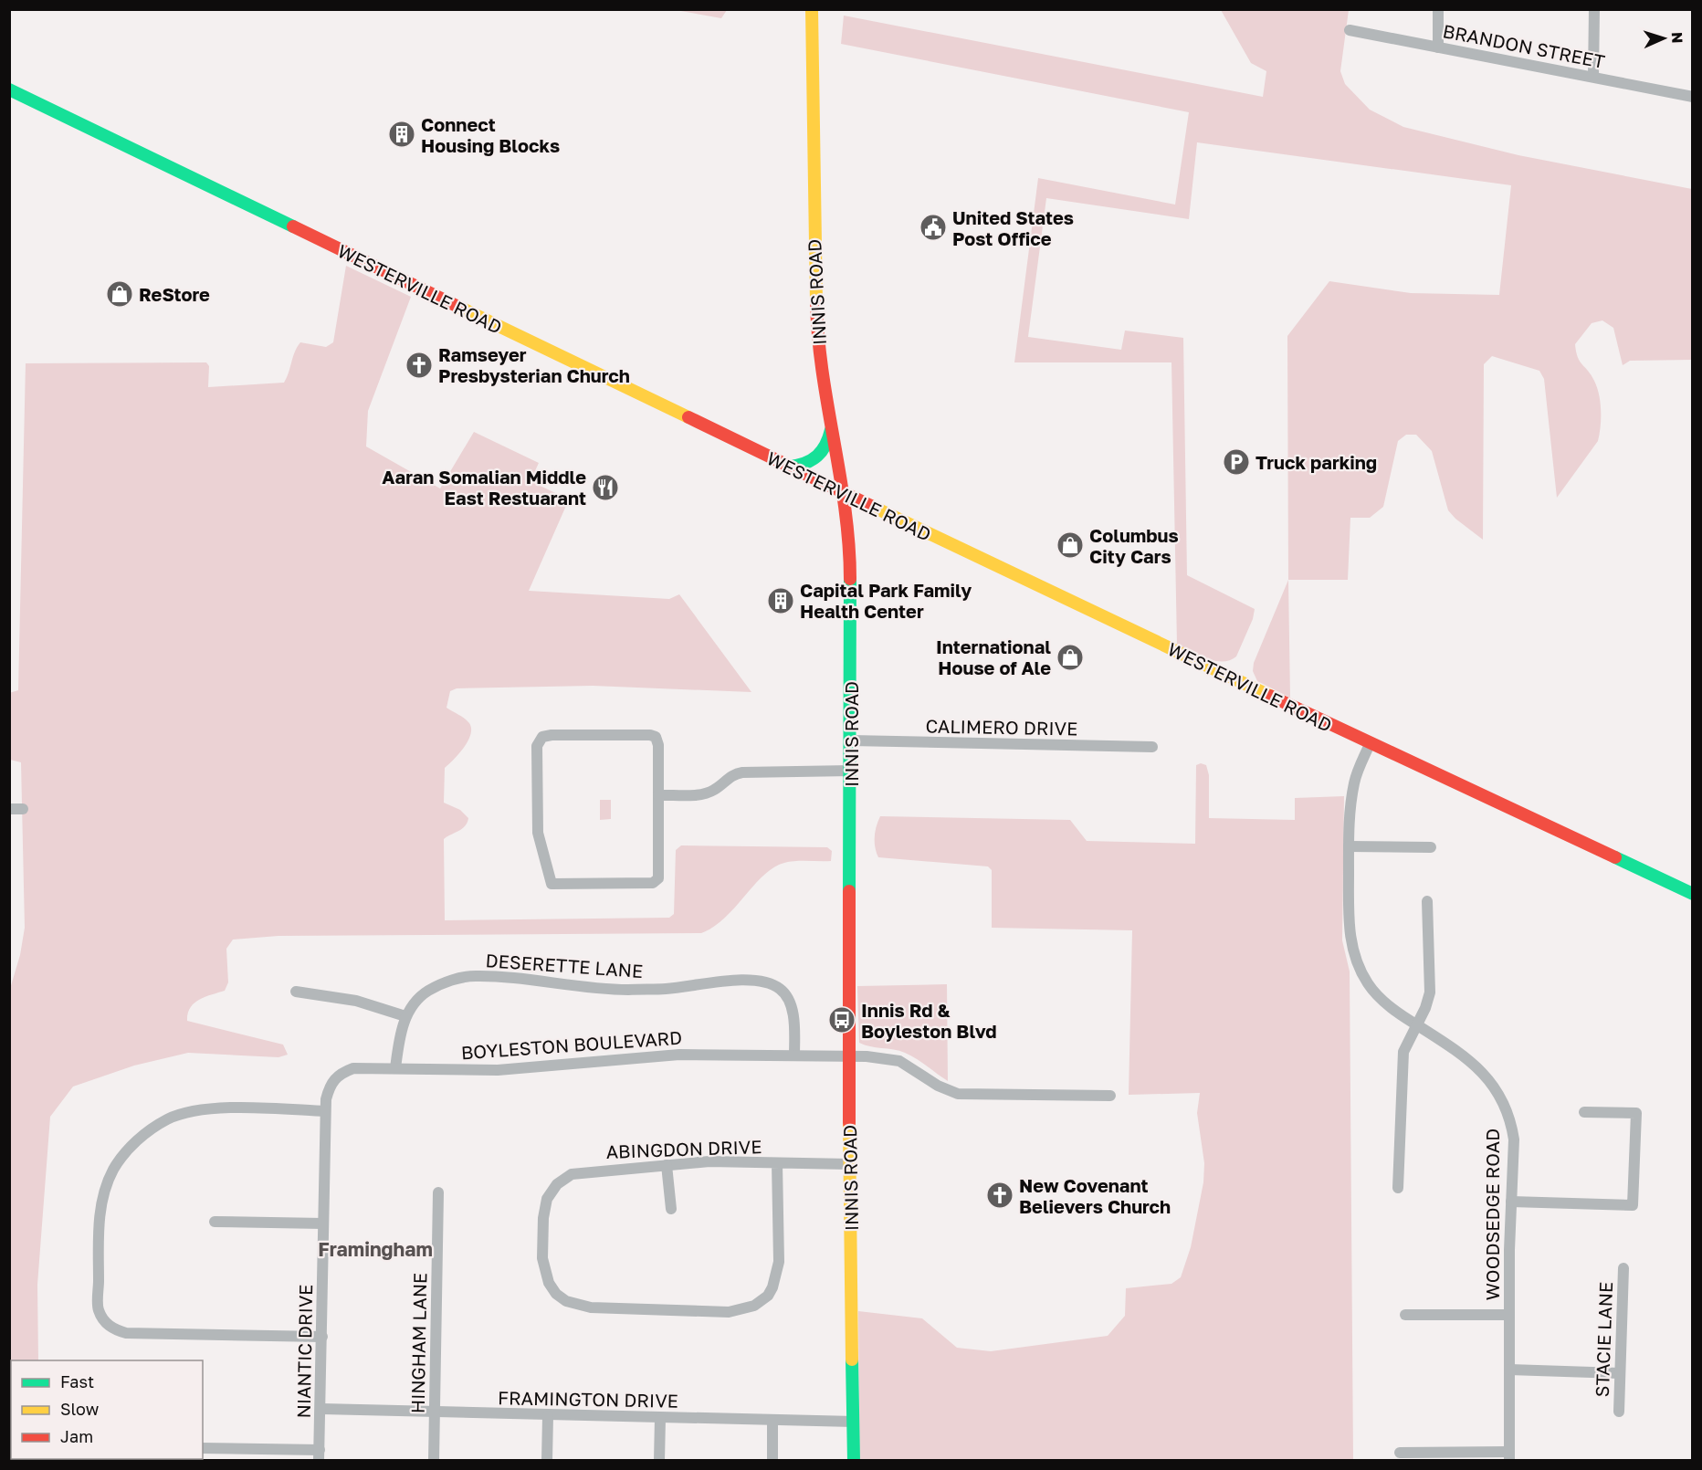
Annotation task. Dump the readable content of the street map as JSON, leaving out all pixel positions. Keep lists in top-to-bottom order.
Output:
{
  "streets": {
    "main road": ["WESTERVILLE ROAD", "INNIS ROAD"],
    "street": [
      "BRANDON STREET",
      "CALIMERO DRIVE",
      "DESERETTE LANE",
      "BOYLESTON BOULEVARD",
      "ABINGDON DRIVE",
      "WOODSEDGE ROAD",
      "STACIE LANE",
      "HINGHAM LANE",
      "NIANTIC DRIVE",
      "FRAMINGTON DRIVE"
    ]
  },
  "crossings": [
    ["WESTERVILLE ROAD", "INNIS ROAD"],
    ["WESTERVILLE ROAD", "WOODSEDGE ROAD"],
    ["INNIS ROAD", "CALIMERO DRIVE"],
    ["INNIS ROAD", "BOYLESTON BOULEVARD"],
    ["INNIS ROAD", "ABINGDON DRIVE"],
    ["INNIS ROAD", "FRAMINGTON DRIVE"],
    ["DESERETTE LANE", "BOYLESTON BOULEVARD"],
    ["BOYLESTON BOULEVARD", "NIANTIC DRIVE"],
    ["HINGHAM LANE", "FRAMINGTON DRIVE"],
    ["NIANTIC DRIVE", "FRAMINGTON DRIVE"]
  ],
  "districts": ["Framingham"],
  "places": {
    "building": ["Connect Housing Blocks", "Capital Park Family Health Center"],
    "public building": ["United States Post Office"],
    "shop": ["ReStore", "Columbus City Cars", "International House of Ale"],
    "church": ["Ramseyer Presbysterian Church", "New Covenant Believers Church"],
    "parking": ["Truck parking"],
    "restaurant": ["Aaran Somalian Middle East Restuarant"],
    "bus stop": ["Innis Rd & Boyleston Blvd"]
  },
  "legend": ["Fast", "Slow", "Jam"],
  "north": "right"
}
